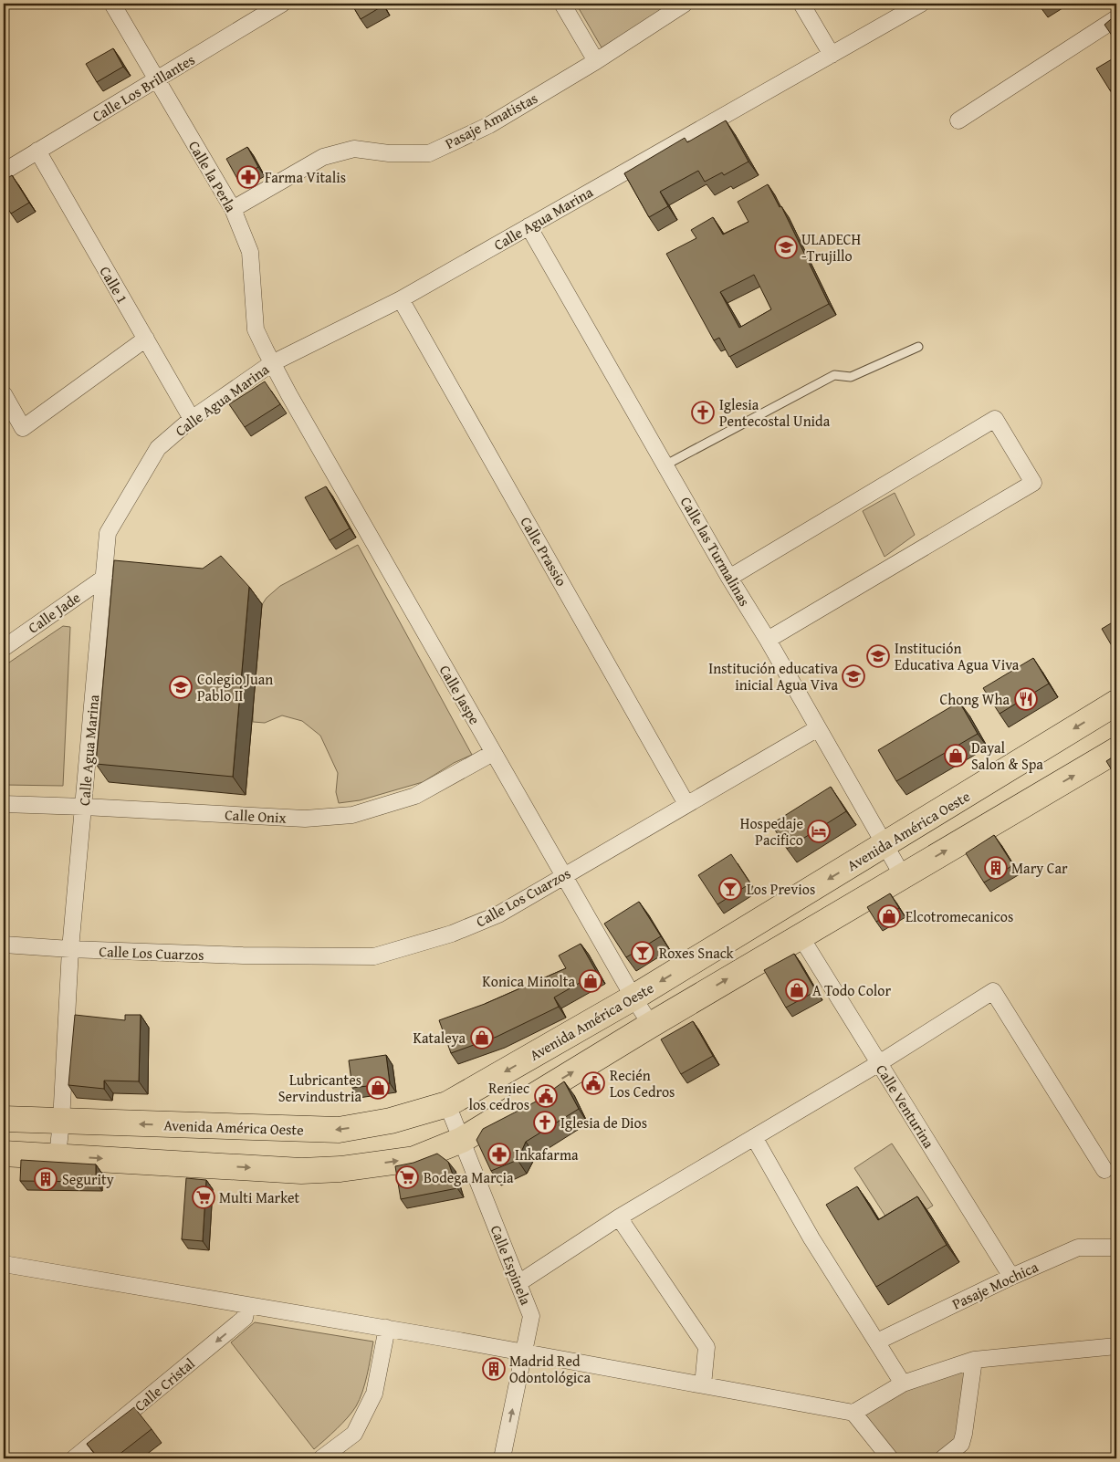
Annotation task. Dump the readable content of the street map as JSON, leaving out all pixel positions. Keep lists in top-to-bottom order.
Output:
{
  "streets": {
    "main road": ["Avenida América Oeste"],
    "street": [
      "Calle Los Brillantes",
      "Pasaje Amatistas",
      "Calle la Perla",
      "Calle Agua Marina",
      "Calle 1",
      "Calle Prassio",
      "Calle las Turmalinas",
      "Calle Jade",
      "Calle Jaspe",
      "Calle Onix",
      "Calle Los Cuarzos",
      "Calle Venturina",
      "Calle Espinela",
      "Pasaje Mochica",
      "Calle Cristal"
    ]
  },
  "crossings": [
    ["Calle Los Brillantes", "Calle la Perla"],
    ["Calle Los Brillantes", "Calle 1"],
    ["Pasaje Amatistas", "Calle la Perla"],
    ["Calle la Perla", "Calle Agua Marina"],
    ["Calle la Perla", "Calle Jaspe"],
    ["Calle Agua Marina", "Calle 1"],
    ["Calle Agua Marina", "Calle Prassio"],
    ["Calle Agua Marina", "Calle las Turmalinas"],
    ["Calle Agua Marina", "Calle Jade"],
    ["Calle Agua Marina", "Calle Jaspe"],
    ["Calle Agua Marina", "Calle Onix"],
    ["Calle Agua Marina", "Avenida América Oeste"],
    ["Calle Agua Marina", "Calle Los Cuarzos"],
    ["Calle Prassio", "Calle Los Cuarzos"],
    ["Calle las Turmalinas", "Avenida América Oeste"],
    ["Calle las Turmalinas", "Calle Los Cuarzos"],
    ["Calle Jaspe", "Calle Onix"],
    ["Calle Jaspe", "Avenida América Oeste"],
    ["Calle Jaspe", "Calle Los Cuarzos"],
    ["Avenida América Oeste", "Calle Espinela"],
    ["Calle Venturina", "Pasaje Mochica"]
  ],
  "one_way": ["Calle Cristal"],
  "places": {
    "pharmacy": ["Farma Vitalis", "Inkafarma"],
    "school or university": [
      "ULADECH -Trujillo",
      "Institución Educativa Agua Viva",
      "Institución educativa inicial Agua Viva",
      "Colegio Juan Pablo II"
    ],
    "church": ["Iglesia Pentecostal Unida", "Iglesia de Dios"],
    "restaurant": ["Chong Wha"],
    "shop": [
      "Dayal Salon & Spa",
      "Elcotromecanicos",
      "Konica Minolta",
      "A Todo Color",
      "Kataleya",
      "Lubricantes Servindustria"
    ],
    "hotel": ["Hospedaje Pacifico"],
    "building": ["Mary Car", "Segurity", "Madrid Red Odontológica"],
    "bar": ["Los Previos", "Roxes Snack"],
    "public building": ["Recién Los Cedros", "Reniec los cedros"],
    "supermarket": ["Bodega Marcia", "Multi Market"]
  }
}
